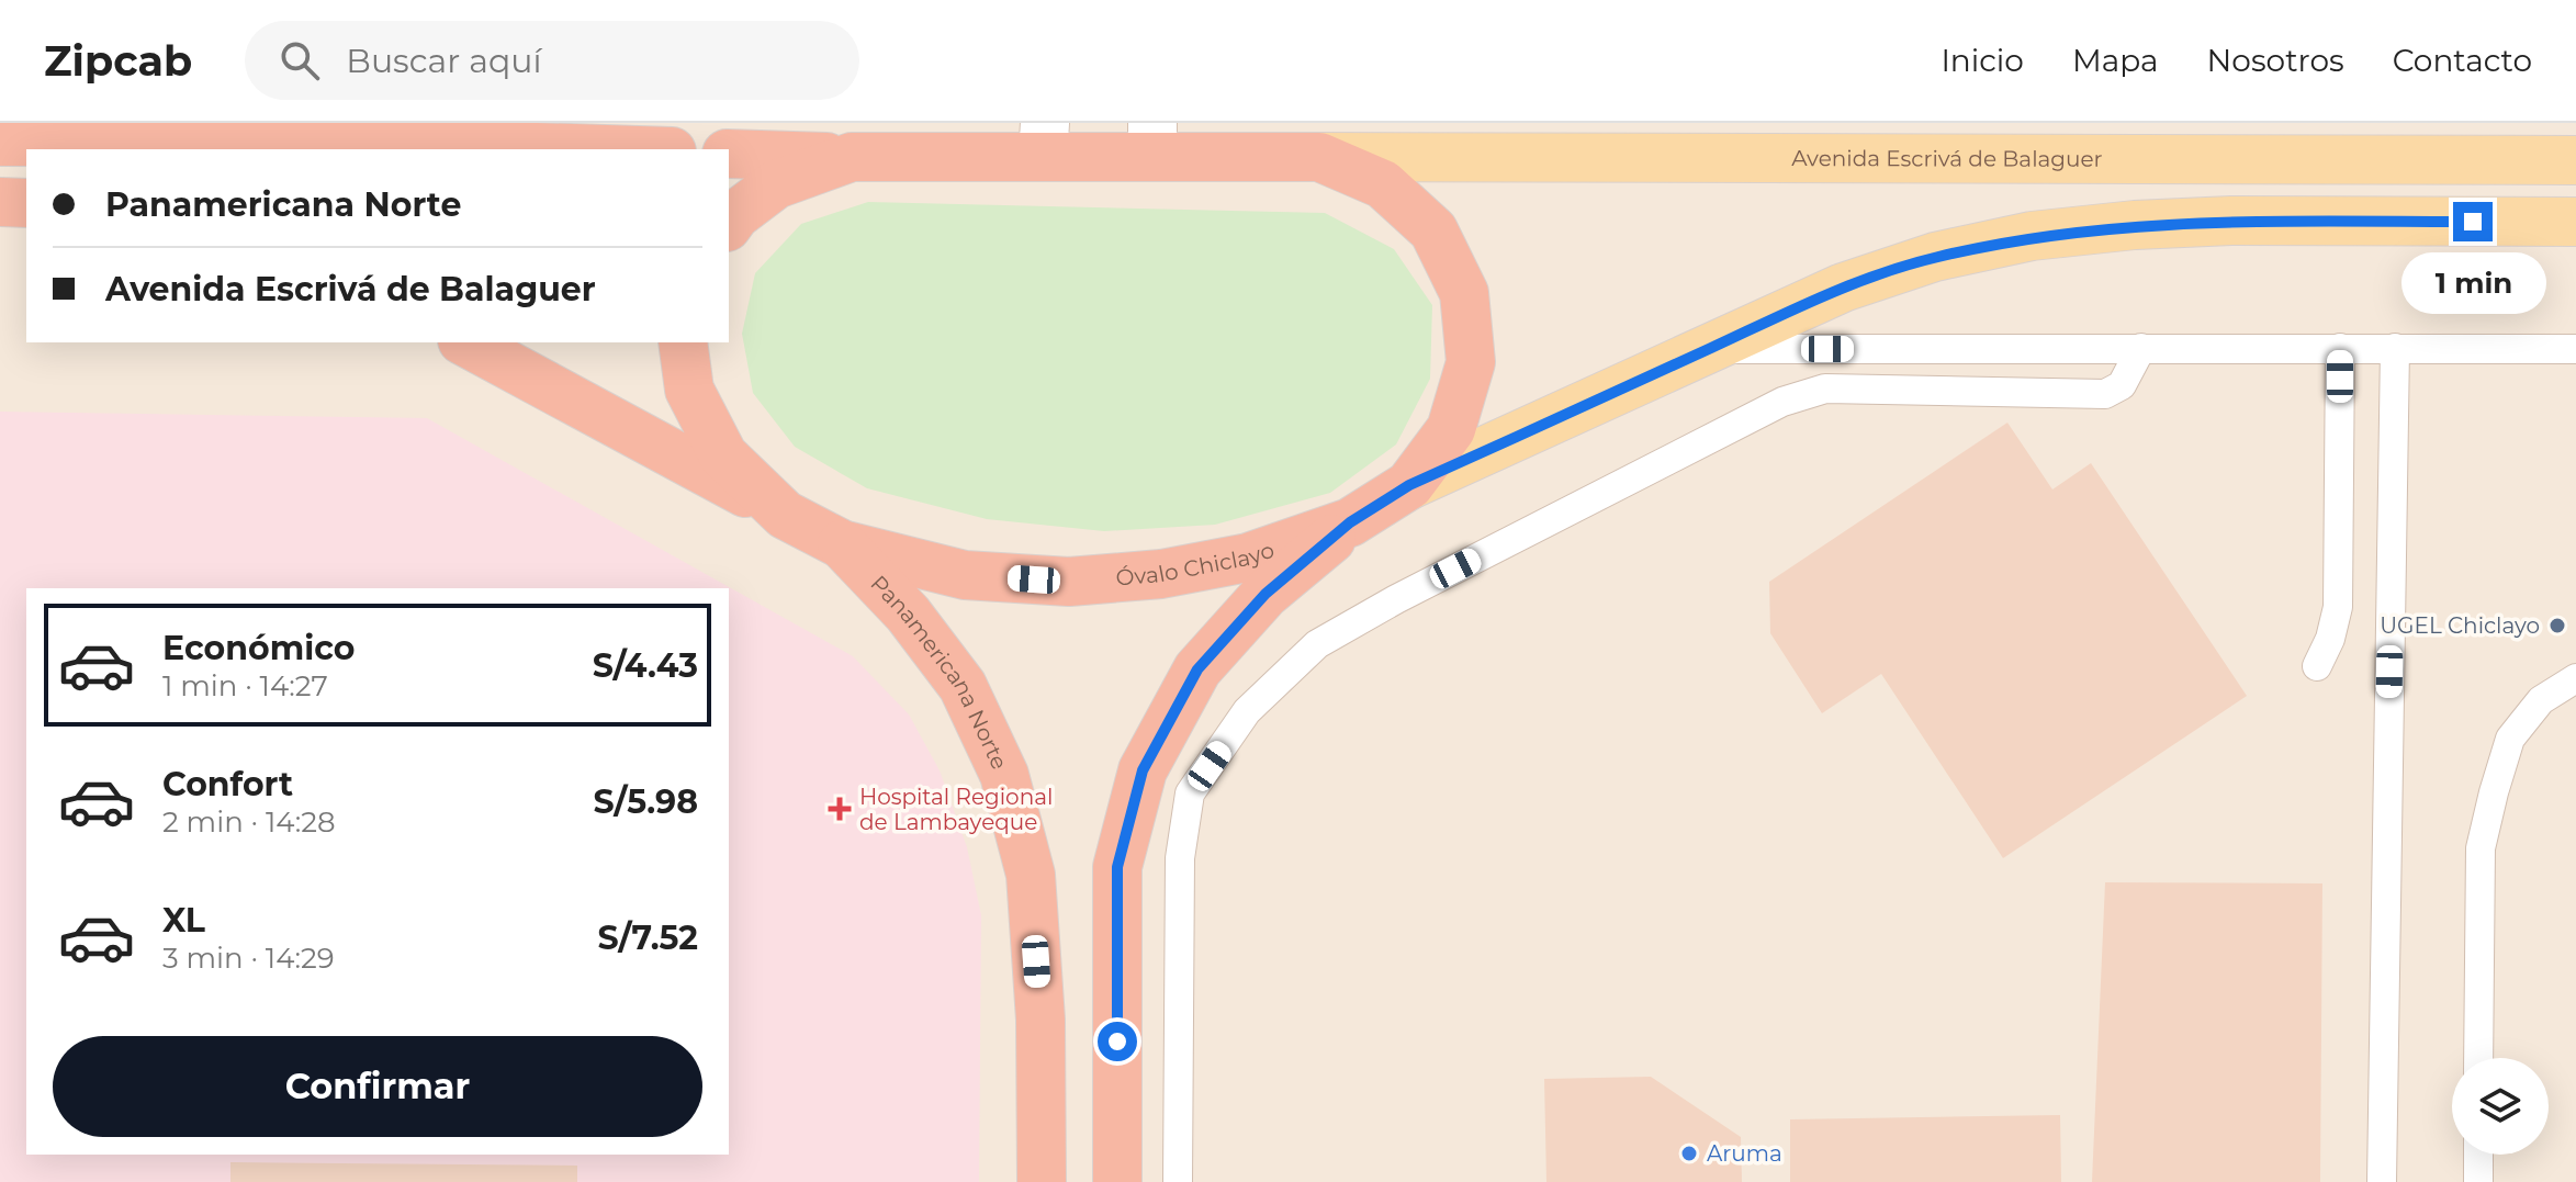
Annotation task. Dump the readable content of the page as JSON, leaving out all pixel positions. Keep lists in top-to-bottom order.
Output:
{
  "streets": {
    "highway": ["Óvalo Chiclayo", "Panamericana Norte"],
    "main road": ["Avenida Escrivá de Balaguer"]
  },
  "crossings": [
    ["Avenida Escrivá de Balaguer", "Óvalo Chiclayo"],
    ["Óvalo Chiclayo", "Panamericana Norte"]
  ],
  "places": {
    "other": ["UGEL Chiclayo", "Aruma"],
    "health": ["Hospital Regional de Lambayeque"]
  },
  "page": {
    "header": "Zipcab",
    "search": "Buscar aquí",
    "nav": [
      "Inicio",
      "Mapa",
      "Nosotros",
      "Contacto"
    ],
    "banner": ["Panamericana Norte", "Avenida Escrivá de Balaguer"],
    "bubble": "1 min",
    "list": [
      {
        "name": "Económico",
        "note": "1 min · 14:27",
        "value": "S/4.43"
      },
      {
        "name": "Confort",
        "note": "2 min · 14:28",
        "value": "S/5.98"
      },
      {
        "name": "XL",
        "note": "3 min · 14:29",
        "value": "S/7.52"
      }
    ],
    "buttons": "Confirmar"
  }
}
